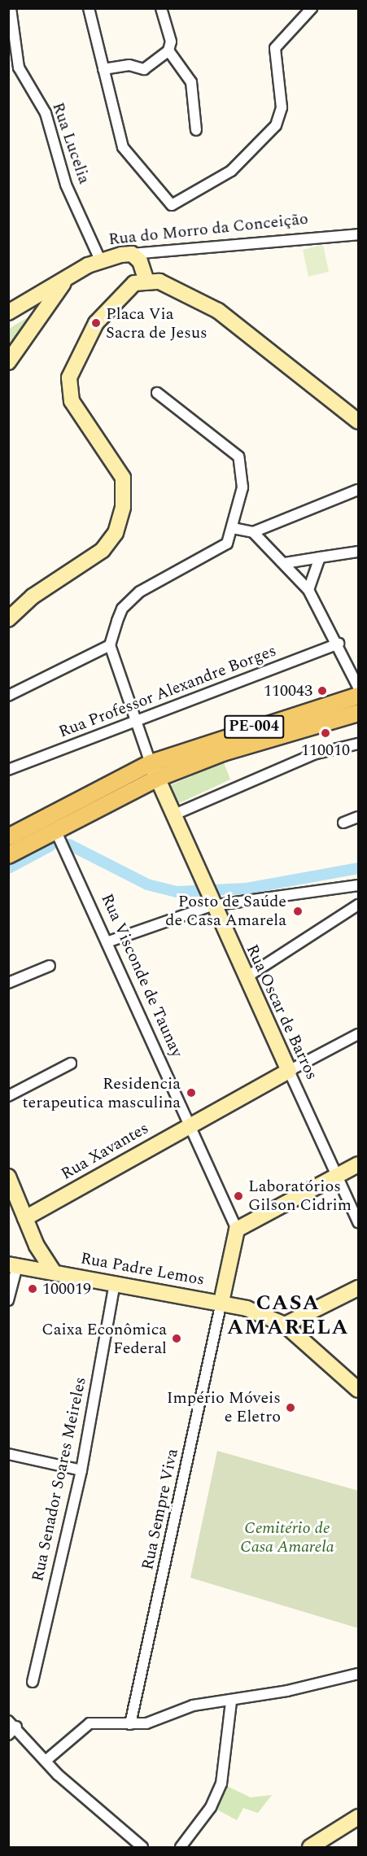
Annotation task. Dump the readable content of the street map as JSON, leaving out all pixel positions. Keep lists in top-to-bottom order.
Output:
{
  "streets": {
    "main road": ["PE-004"],
    "street": [
      "Rua Lucelia",
      "Rua do Morro da Conceição",
      "Rua Professor Alexandre Borges",
      "Rua Visconde de Taunay",
      "Rua Oscar de Barros",
      "Rua Xavantes",
      "Rua Padre Lemos",
      "Rua Senador Soares Meireles",
      "Rua Sempre Viva"
    ]
  },
  "crossings": [
    ["Rua Lucelia", "Rua do Morro da Conceição"],
    ["PE-004", "Rua Visconde de Taunay"],
    ["PE-004", "Rua Oscar de Barros"],
    ["Rua Visconde de Taunay", "Rua Xavantes"],
    ["Rua Oscar de Barros", "Rua Xavantes"],
    ["Rua Padre Lemos", "Rua Senador Soares Meireles"],
    ["Rua Padre Lemos", "Rua Sempre Viva"]
  ],
  "districts": ["CASA AMARELA"],
  "parks": ["Cemitério de Casa Amarela"],
  "places": [
    "Placa Via Sacra de Jesus",
    "110043",
    "110010",
    "Posto de Saúde de Casa Amarela",
    "Residencia terapeutica masculina",
    "Laboratórios Gilson Cidrim",
    "100019",
    "Caixa Econômica Federal",
    "Império Móveis e Eletro"
  ]
}
